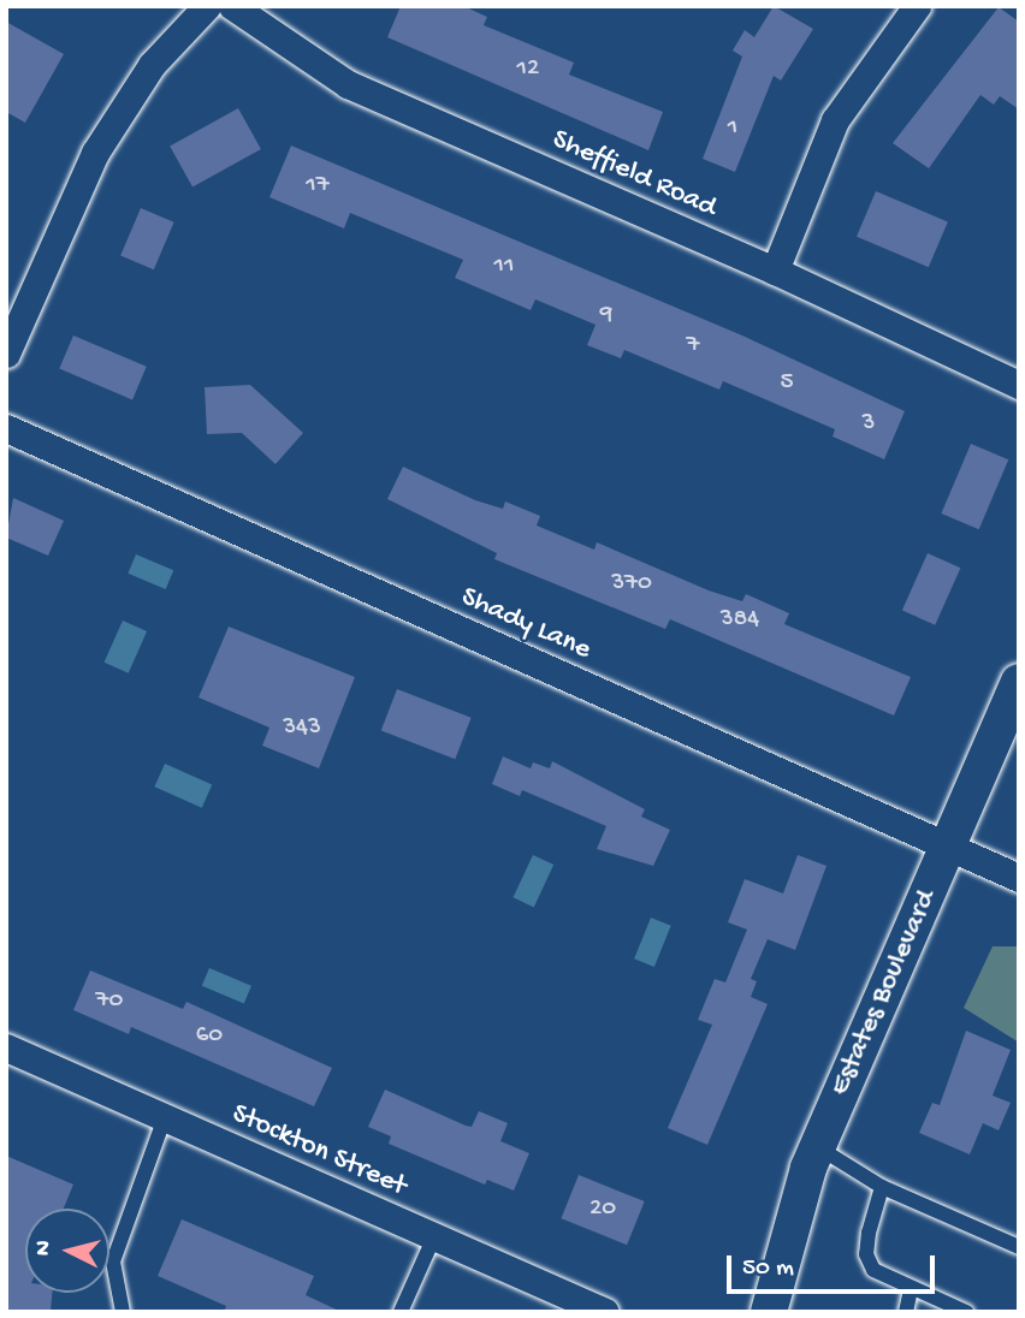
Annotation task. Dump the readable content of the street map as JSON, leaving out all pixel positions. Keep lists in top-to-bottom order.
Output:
{
  "streets": {
    "street": [
      "Sheffield Road",
      "Shady Lane",
      "Estates Boulevard",
      "Stockton Street"
    ]
  },
  "crossings": [
    ["Shady Lane", "Estates Boulevard"]
  ],
  "house_numbers": [
    "12",
    "1",
    "17",
    "11",
    "9",
    "7",
    "5",
    "3",
    "370",
    "384",
    "343",
    "70",
    "60",
    "20"
  ],
  "scale_bar": "50 m",
  "north": "left"
}
